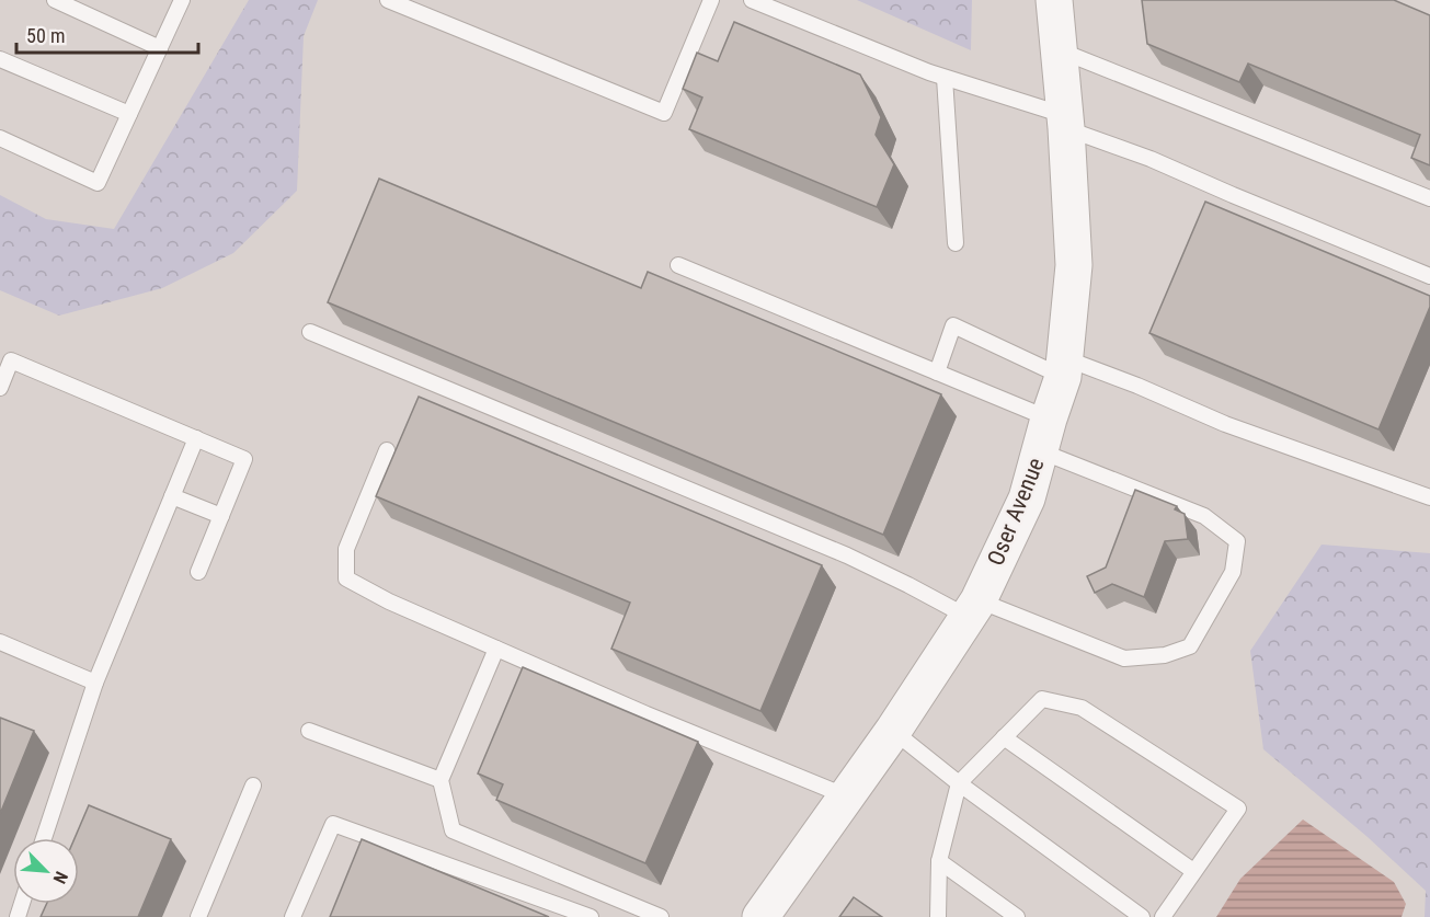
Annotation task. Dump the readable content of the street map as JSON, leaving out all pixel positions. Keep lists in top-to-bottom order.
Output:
{
  "streets": {
    "street": ["Oser Avenue"]
  },
  "scale_bar": "50 m",
  "north": "bottom right"
}
